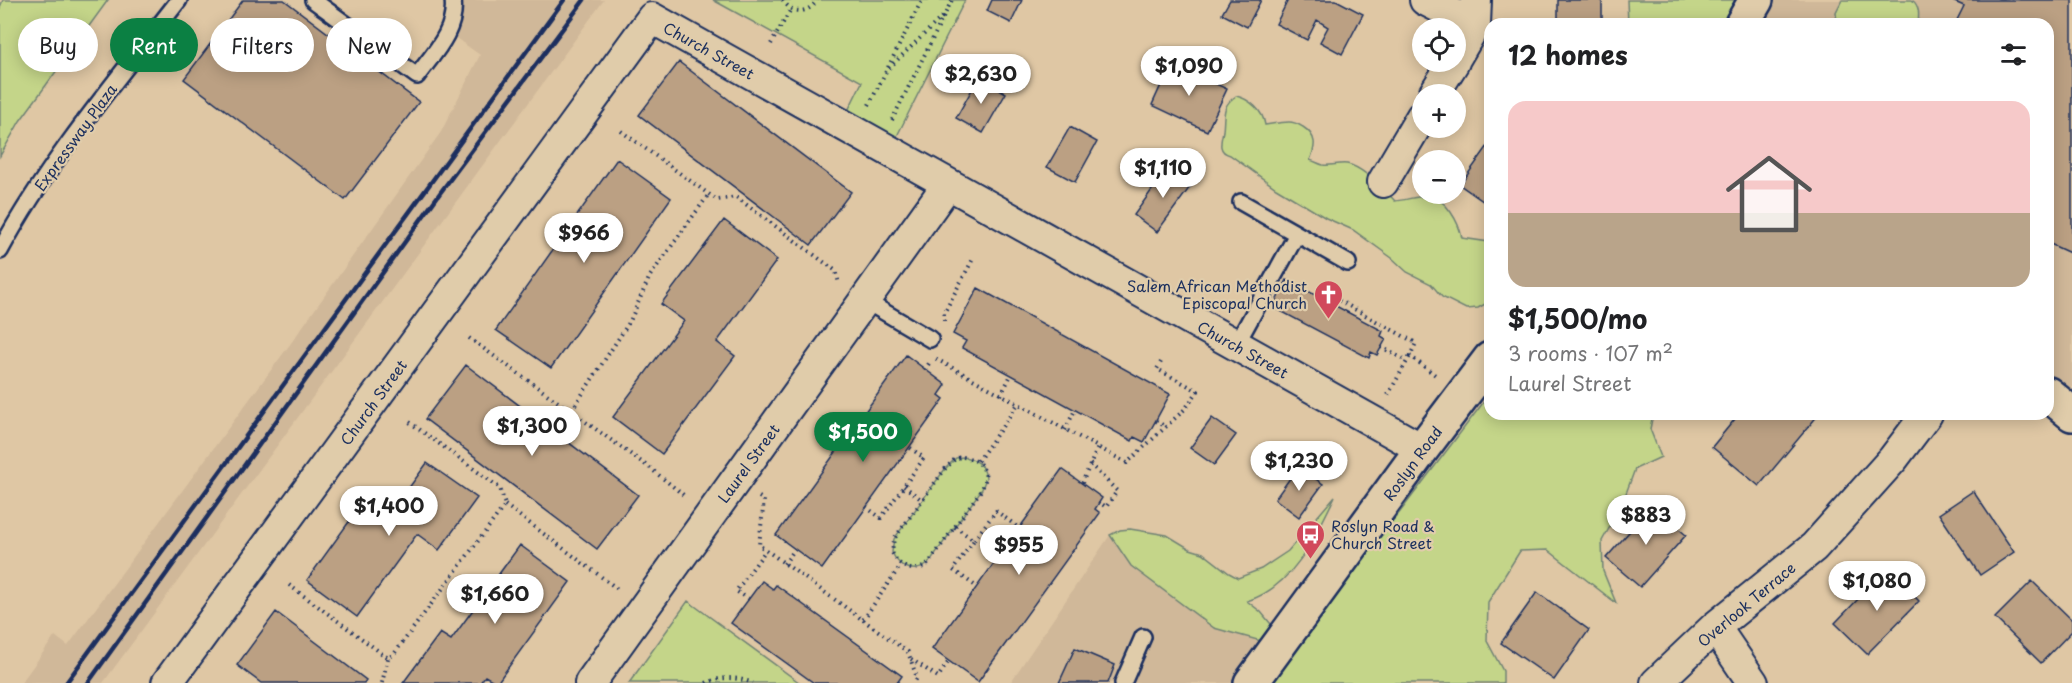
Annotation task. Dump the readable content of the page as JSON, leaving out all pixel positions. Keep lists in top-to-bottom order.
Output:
{
  "streets": {
    "main road": ["Roslyn Road"],
    "street": ["Church Street", "Laurel Street", "Overlook Terrace"],
    "lane": ["Expressway Plaza"]
  },
  "crossings": [
    ["Church Street", "Laurel Street"],
    ["Church Street", "Roslyn Road"]
  ],
  "places": {
    "church": ["Salem African Methodist Episcopal Church"],
    "bus stop": ["Roslyn Road & Church Street"]
  },
  "page": {
    "map_buttons": ["+", "−"],
    "chip": [
      "Buy",
      "Rent",
      "Filters",
      "New"
    ],
    "heading": "12 homes",
    "price": [
      "$1,090",
      "$2,630",
      "$1,110",
      "$966",
      "$1,300",
      "$1,500",
      "$1,230",
      "$1,400",
      "$883",
      "$955",
      "$1,080",
      "$1,660"
    ],
    "list": [
      {
        "name": "$1,500/mo",
        "note": "3 rooms · 107 m² · Laurel Street"
      }
    ]
  }
}
